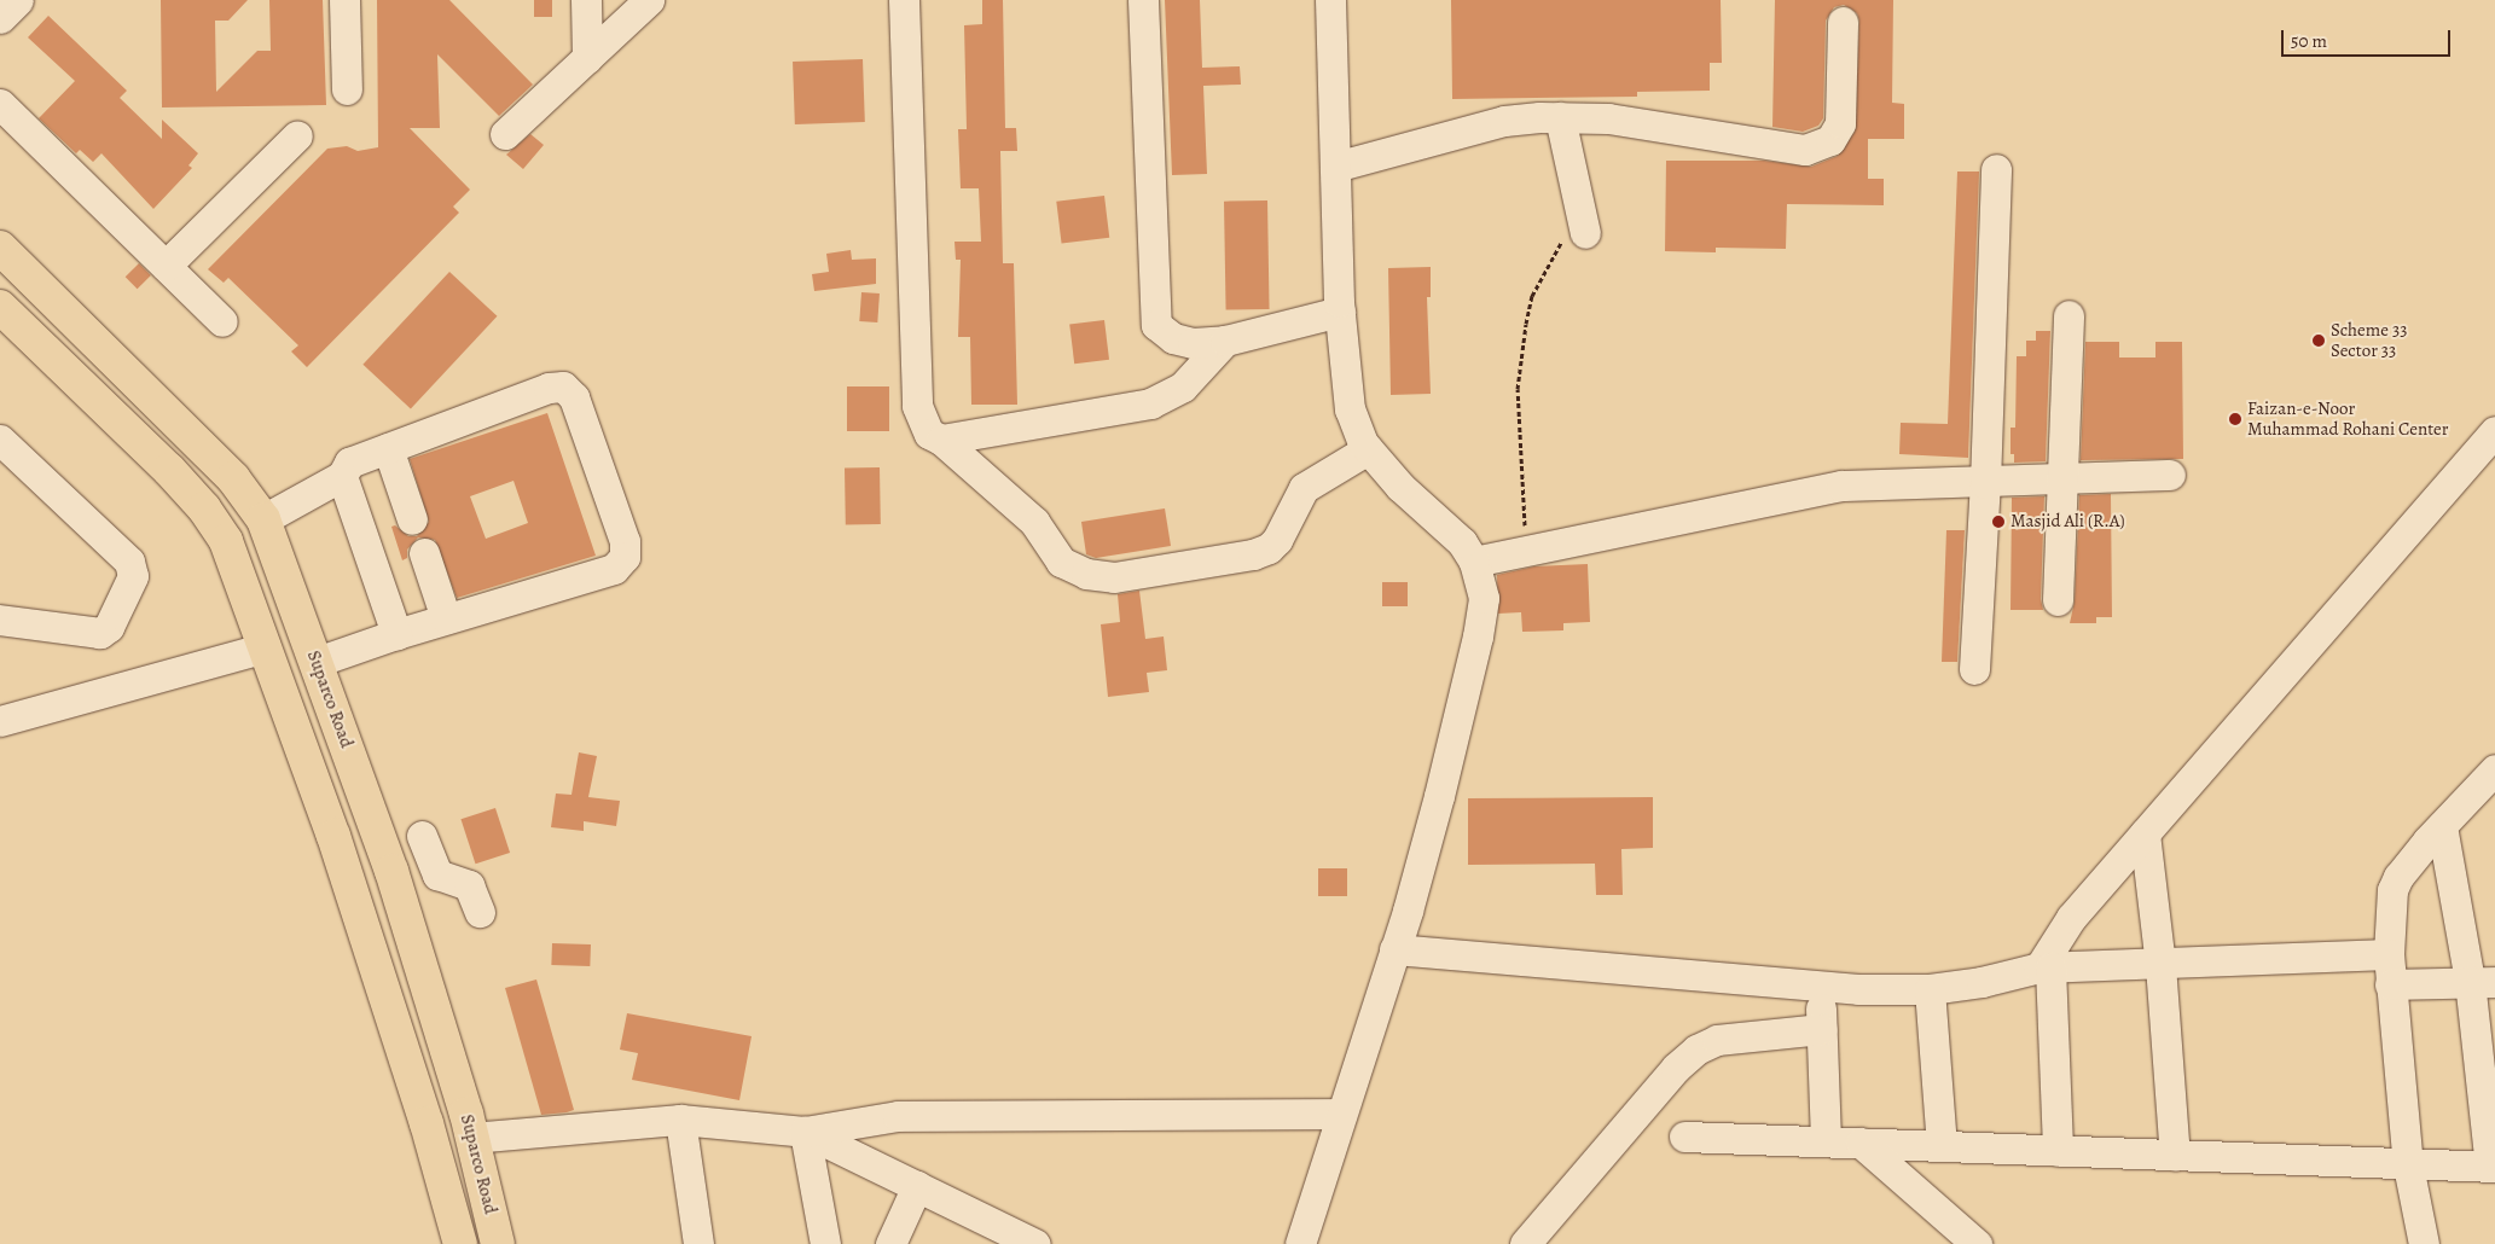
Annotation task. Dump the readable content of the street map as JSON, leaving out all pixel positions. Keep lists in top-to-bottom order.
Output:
{
  "streets": {
    "main road": ["Suparco Road"]
  },
  "places": ["Scheme 33 Sector 33", "Faizan-e-Noor Muhammad Rohani Center", "Masjid Ali (R.A)"],
  "scale_bar": "50 m"
}
